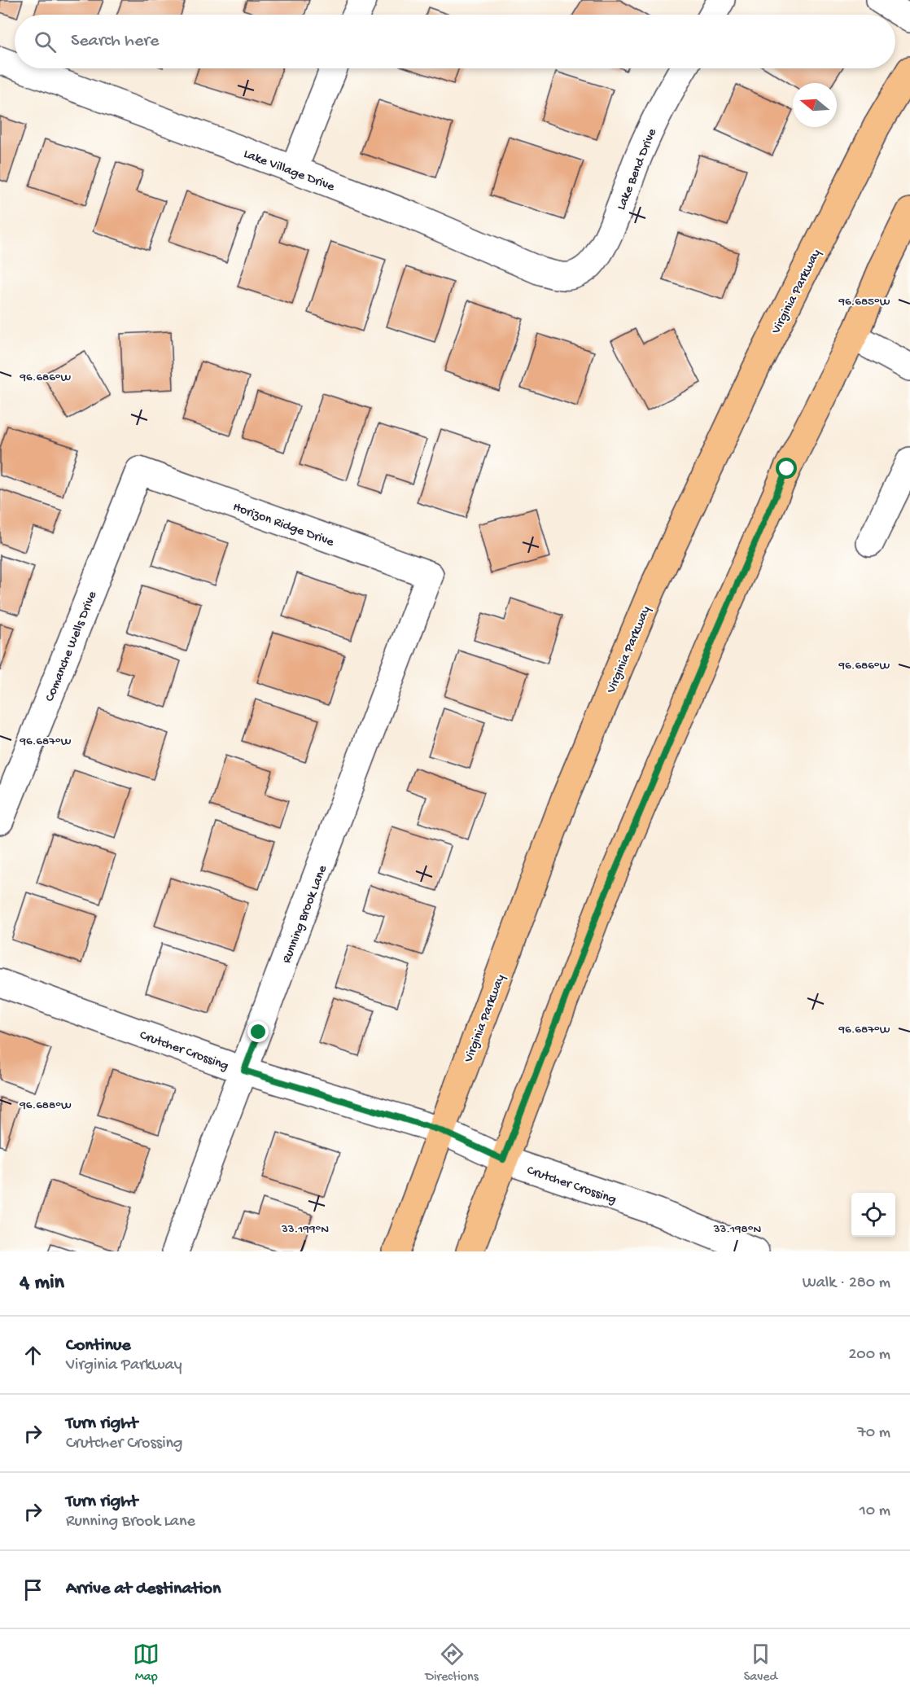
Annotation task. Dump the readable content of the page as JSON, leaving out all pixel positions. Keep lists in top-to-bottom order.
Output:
{
  "streets": {
    "main road": ["Virginia Parkway"],
    "street": [
      "Lake Village Drive",
      "Lake Bend Drive",
      "Horizon Ridge Drive",
      "Comanche Wells Drive",
      "Running Brook Lane",
      "Crutcher Crossing"
    ]
  },
  "crossings": [
    ["Lake Village Drive", "Lake Bend Drive"],
    ["Virginia Parkway", "Crutcher Crossing"],
    ["Horizon Ridge Drive", "Comanche Wells Drive"],
    ["Horizon Ridge Drive", "Running Brook Lane"],
    ["Running Brook Lane", "Crutcher Crossing"]
  ],
  "north": "left",
  "page": {
    "search": "Search here",
    "heading": ["4 min", "Walk · 280 m"],
    "list": [
      ["Continue", "Virginia Parkway", "200 m"],
      ["Turn right", "Crutcher Crossing", "70 m"],
      ["Turn right", "Running Brook Lane", "10 m"],
      "Arrive at destination"
    ],
    "nav": ["Map", "Directions", "Saved"]
  },
  "coordinates": [
    "96.685°W",
    "96.686°W",
    "96.687°W",
    "96.688°W",
    "33.199°N",
    "33.198°N"
  ]
}
